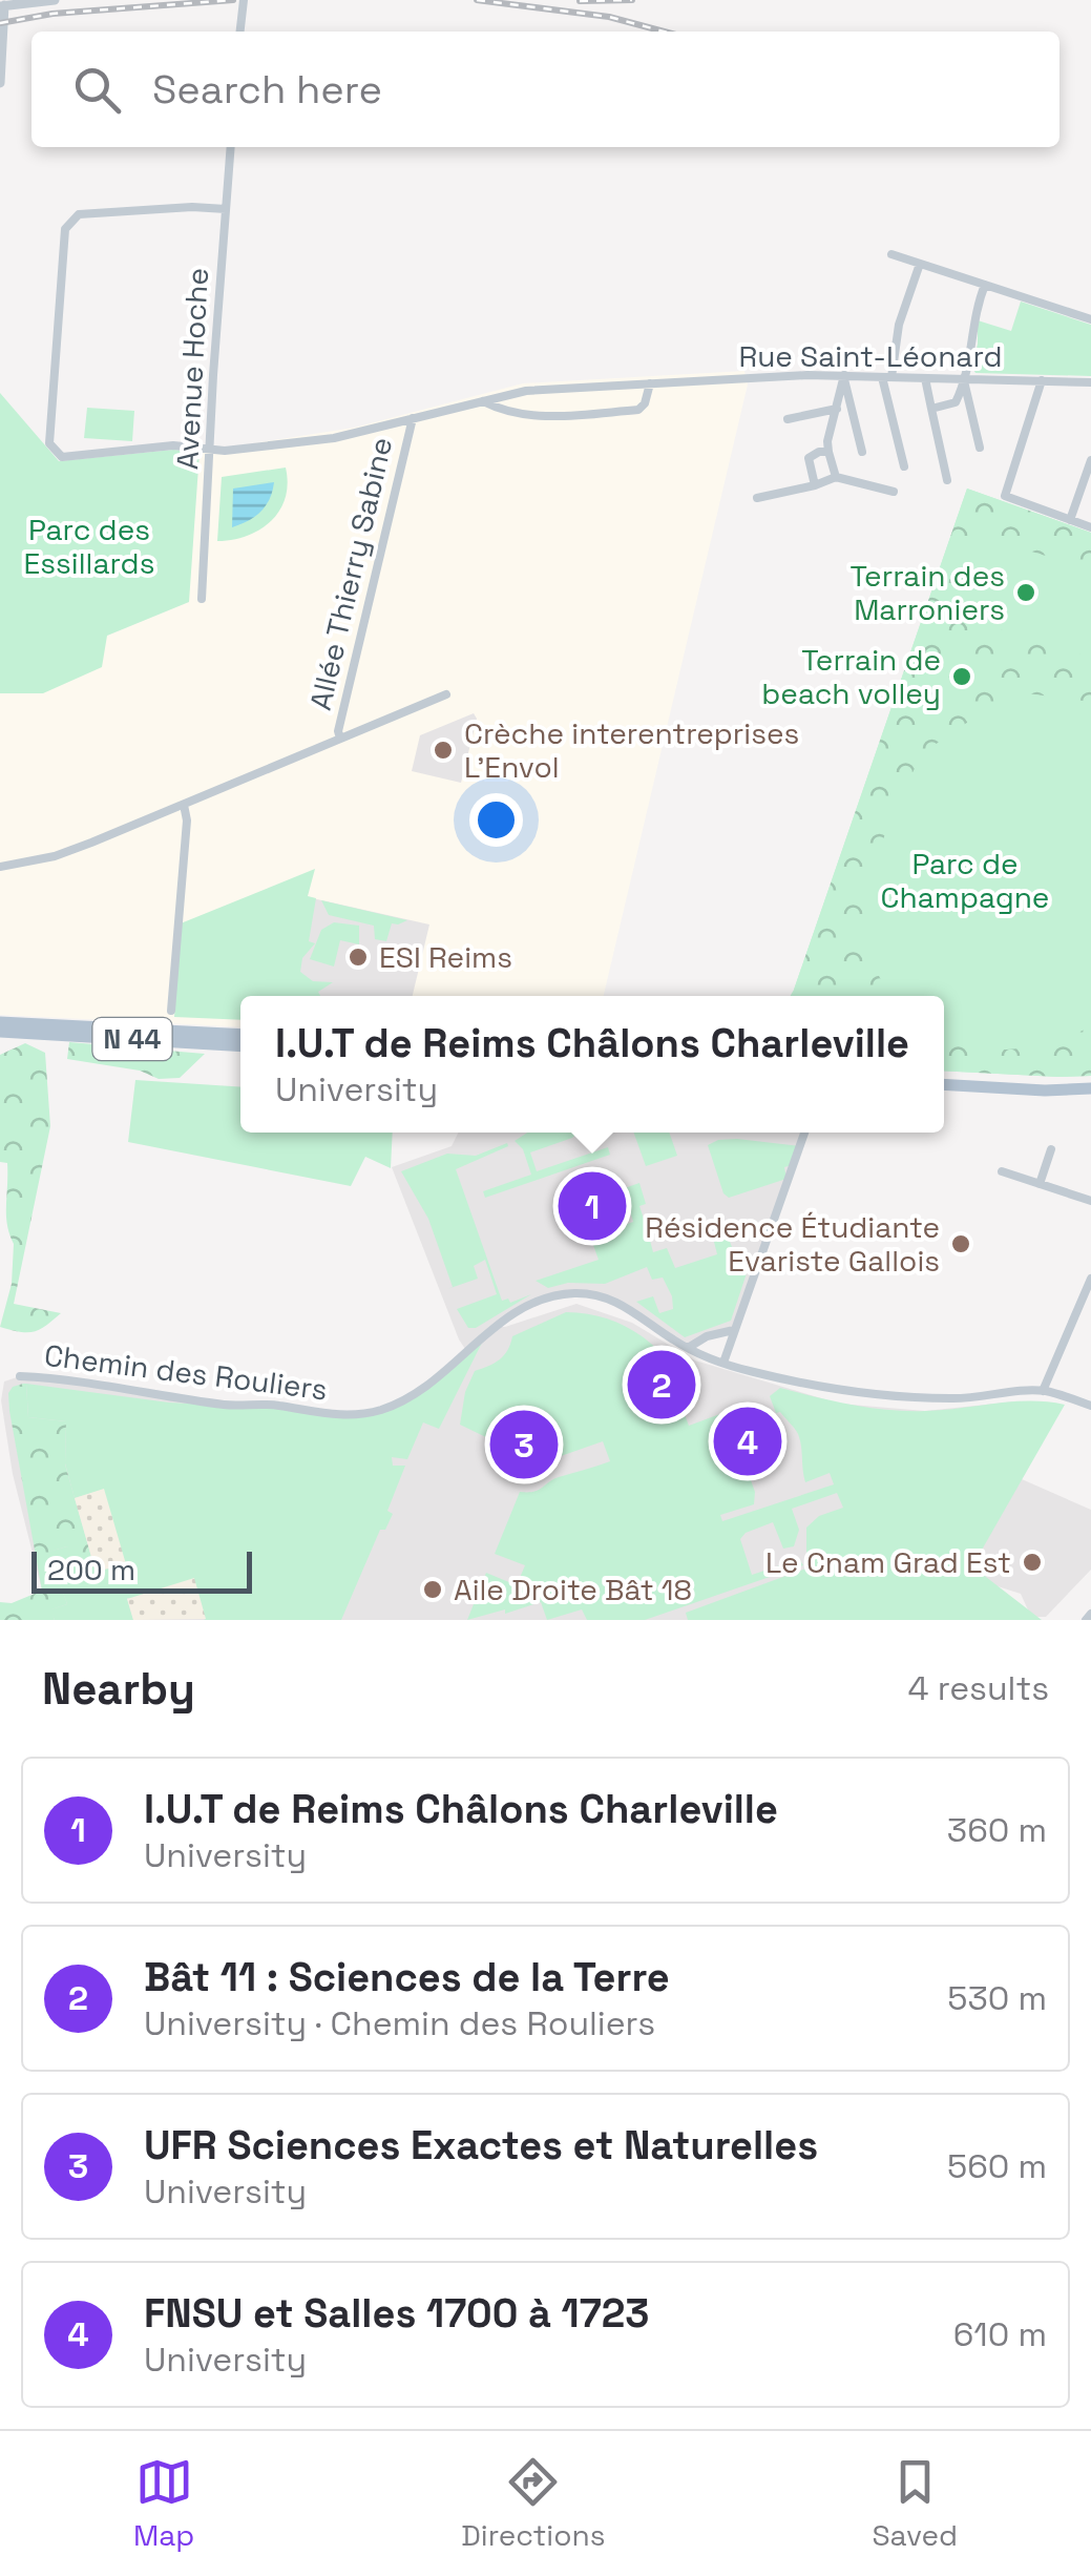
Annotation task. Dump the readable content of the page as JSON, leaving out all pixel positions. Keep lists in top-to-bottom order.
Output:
{
  "streets": {
    "main road": ["N 44"],
    "street": [
      "Rue Saint-Léonard",
      "Avenue Hoche",
      "Allée Thierry Sabine",
      "Chemin des Rouliers"
    ]
  },
  "crossings": [
    ["Rue Saint-Léonard", "Avenue Hoche"],
    ["Rue Saint-Léonard", "Allée Thierry Sabine"]
  ],
  "parks": ["Parc des Essillards", "Parc de Champagne"],
  "places": [
    "Terrain des Marroniers",
    "Terrain de beach volley",
    "Crèche interentreprises L'Envol",
    "ESI Reims",
    "Résidence Étudiante Evariste Gallois",
    "Le Cnam Grad Est",
    "Aile Droite Bât 18"
  ],
  "scale_bar": "200 m",
  "page": {
    "search": "Search here",
    "popup": ["I.U.T de Reims Châlons Charleville", "University"],
    "pins": [
      "1",
      "2",
      "4",
      "3"
    ],
    "scale": "200 m",
    "heading": ["Nearby", "4 results"],
    "list": [
      {
        "mark": "1",
        "name": "I.U.T de Reims Châlons Charleville",
        "note": "University",
        "value": "360 m"
      },
      {
        "mark": "2",
        "name": "Bât 11 : Sciences de la Terre",
        "note": "University · Chemin des Rouliers",
        "value": "530 m"
      },
      {
        "mark": "3",
        "name": "UFR Sciences Exactes et Naturelles",
        "note": "University",
        "value": "560 m"
      },
      {
        "mark": "4",
        "name": "FNSU et Salles 1700 à 1723",
        "note": "University",
        "value": "610 m"
      }
    ],
    "nav": ["Map", "Directions", "Saved"]
  }
}
